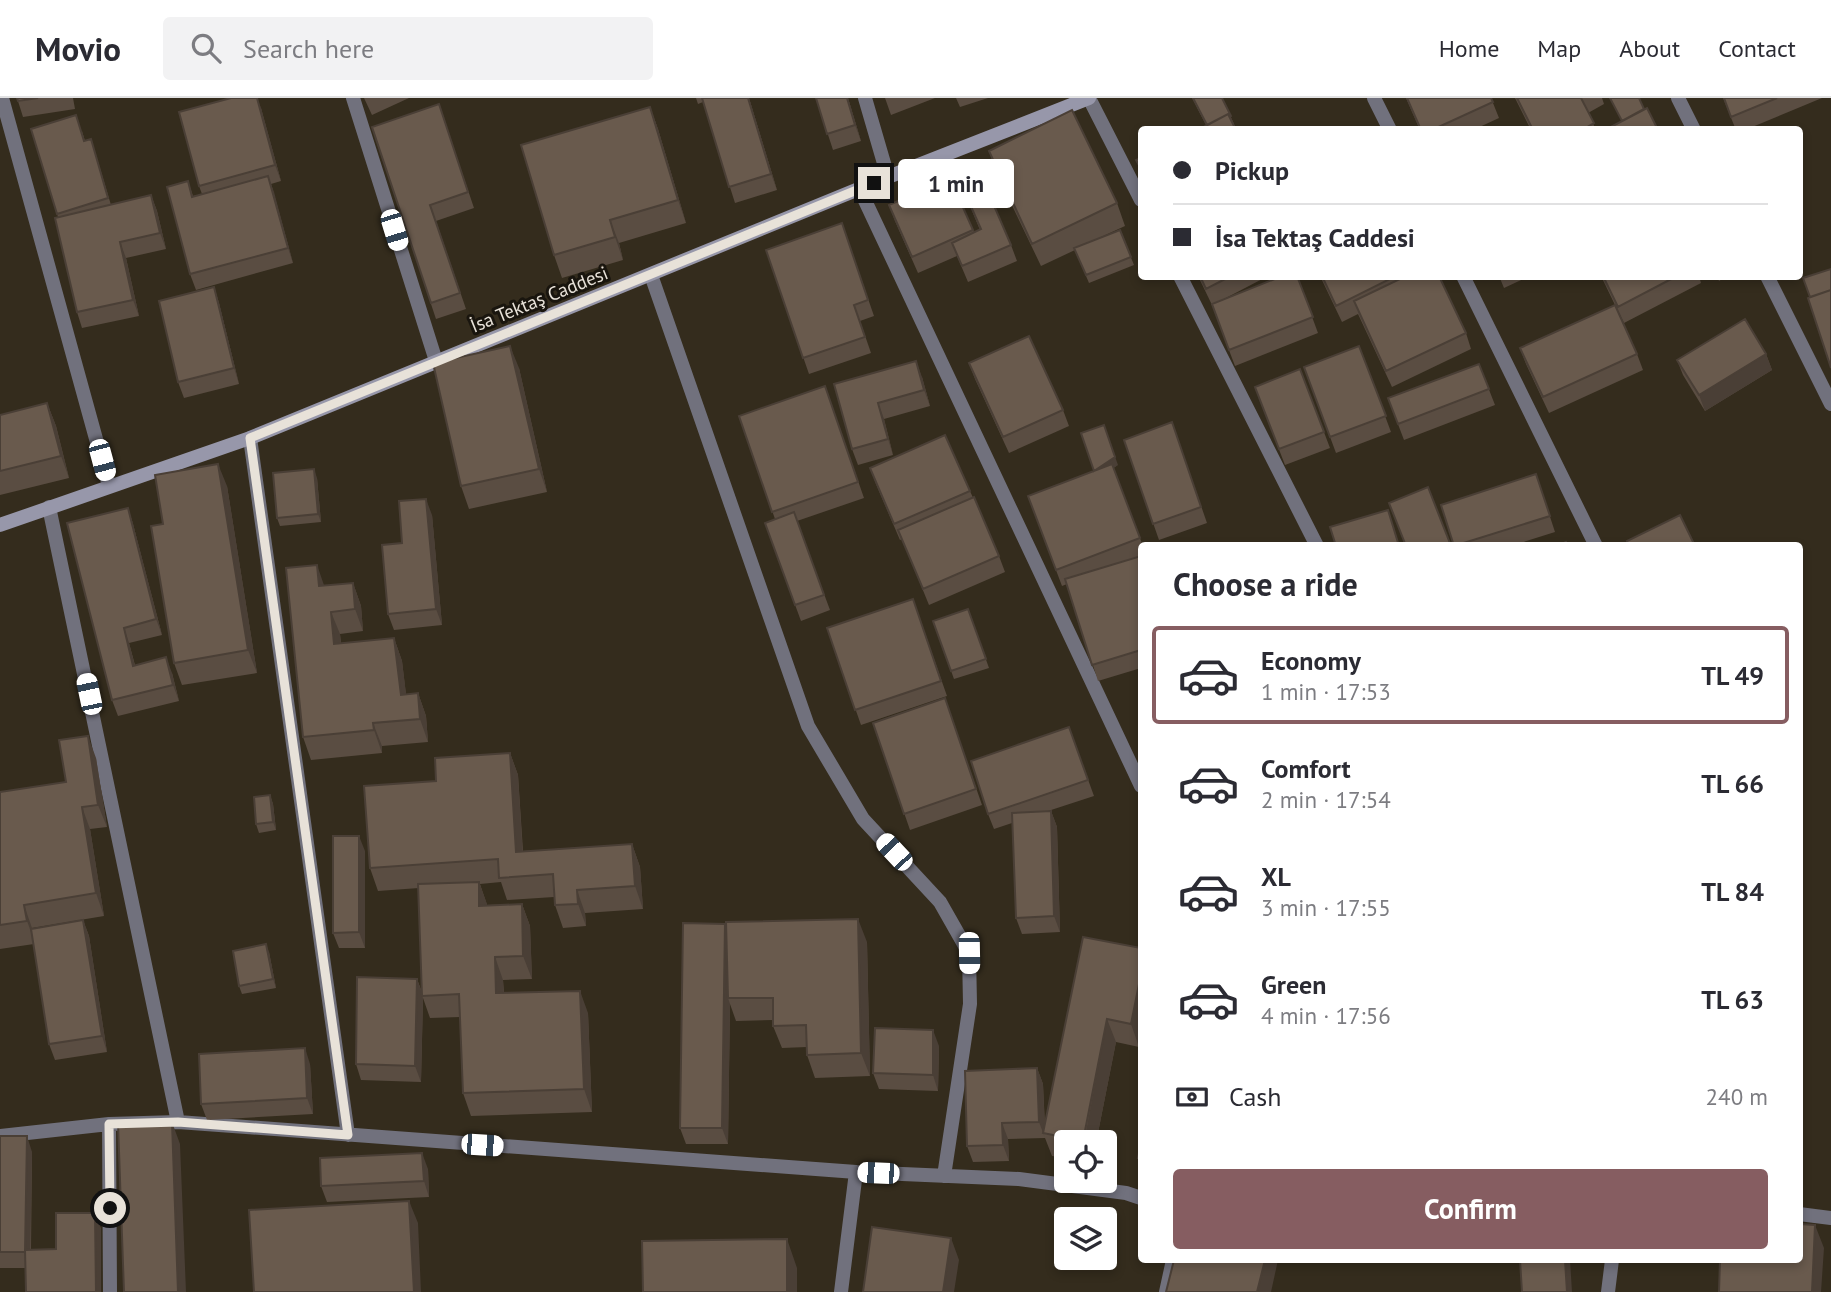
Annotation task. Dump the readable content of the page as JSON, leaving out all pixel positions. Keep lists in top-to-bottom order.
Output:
{
  "streets": {
    "street": ["İsa Tektaş Caddesi"]
  },
  "page": {
    "header": "Movio",
    "search": "Search here",
    "nav": [
      "Home",
      "Map",
      "About",
      "Contact"
    ],
    "banner": ["Pickup", "İsa Tektaş Caddesi"],
    "bubble": "1 min",
    "heading": "Choose a ride",
    "list": [
      {
        "name": "Economy",
        "note": "1 min · 17:53",
        "value": "TL 49"
      },
      {
        "name": "Comfort",
        "note": "2 min · 17:54",
        "value": "TL 66"
      },
      {
        "name": "XL",
        "note": "3 min · 17:55",
        "value": "TL 84"
      },
      {
        "name": "Green",
        "note": "4 min · 17:56",
        "value": "TL 63"
      }
    ],
    "pay": ["Cash", "240 m"],
    "buttons": "Confirm"
  }
}
